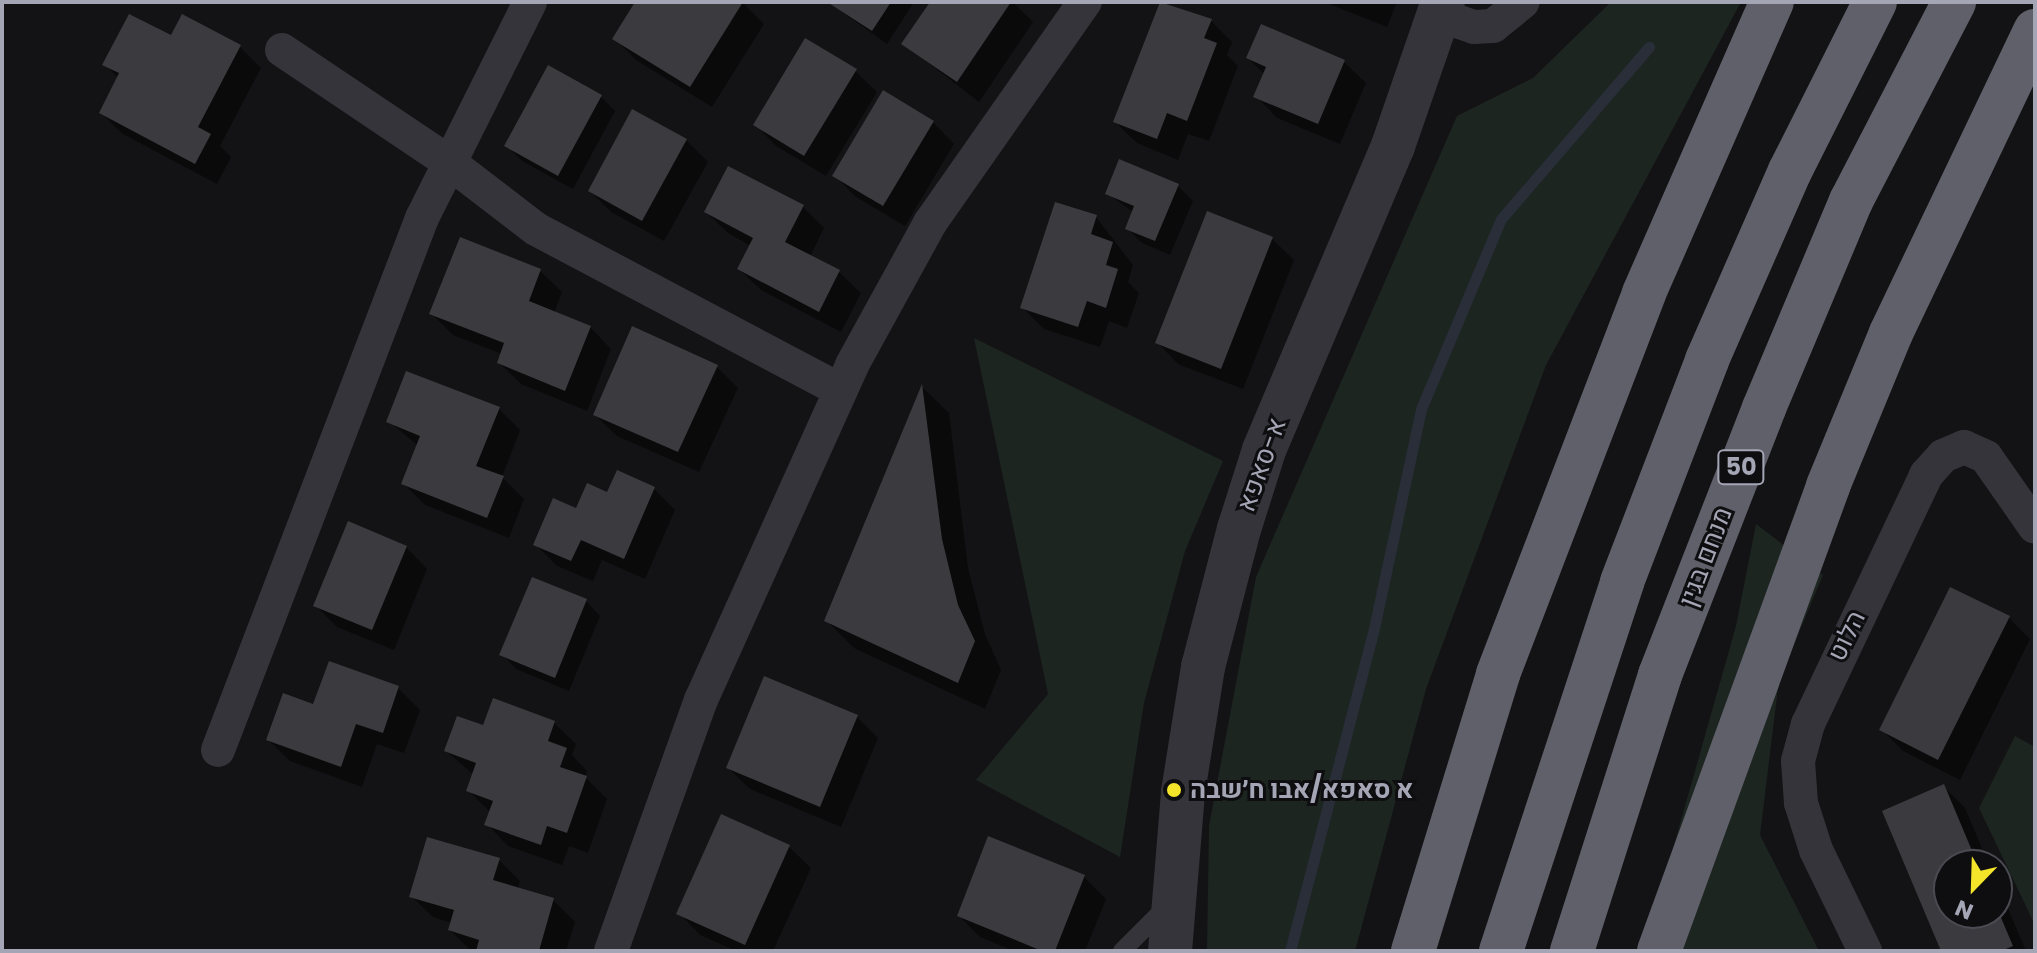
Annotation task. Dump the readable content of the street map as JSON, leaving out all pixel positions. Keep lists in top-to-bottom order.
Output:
{
  "streets": {
    "highway": ["50", "מנחם בגין"],
    "street": ["א-סאפא", "הלוט"]
  },
  "places": ["א סאפא/אבו ח׳שבה"],
  "north": "bottom left"
}
